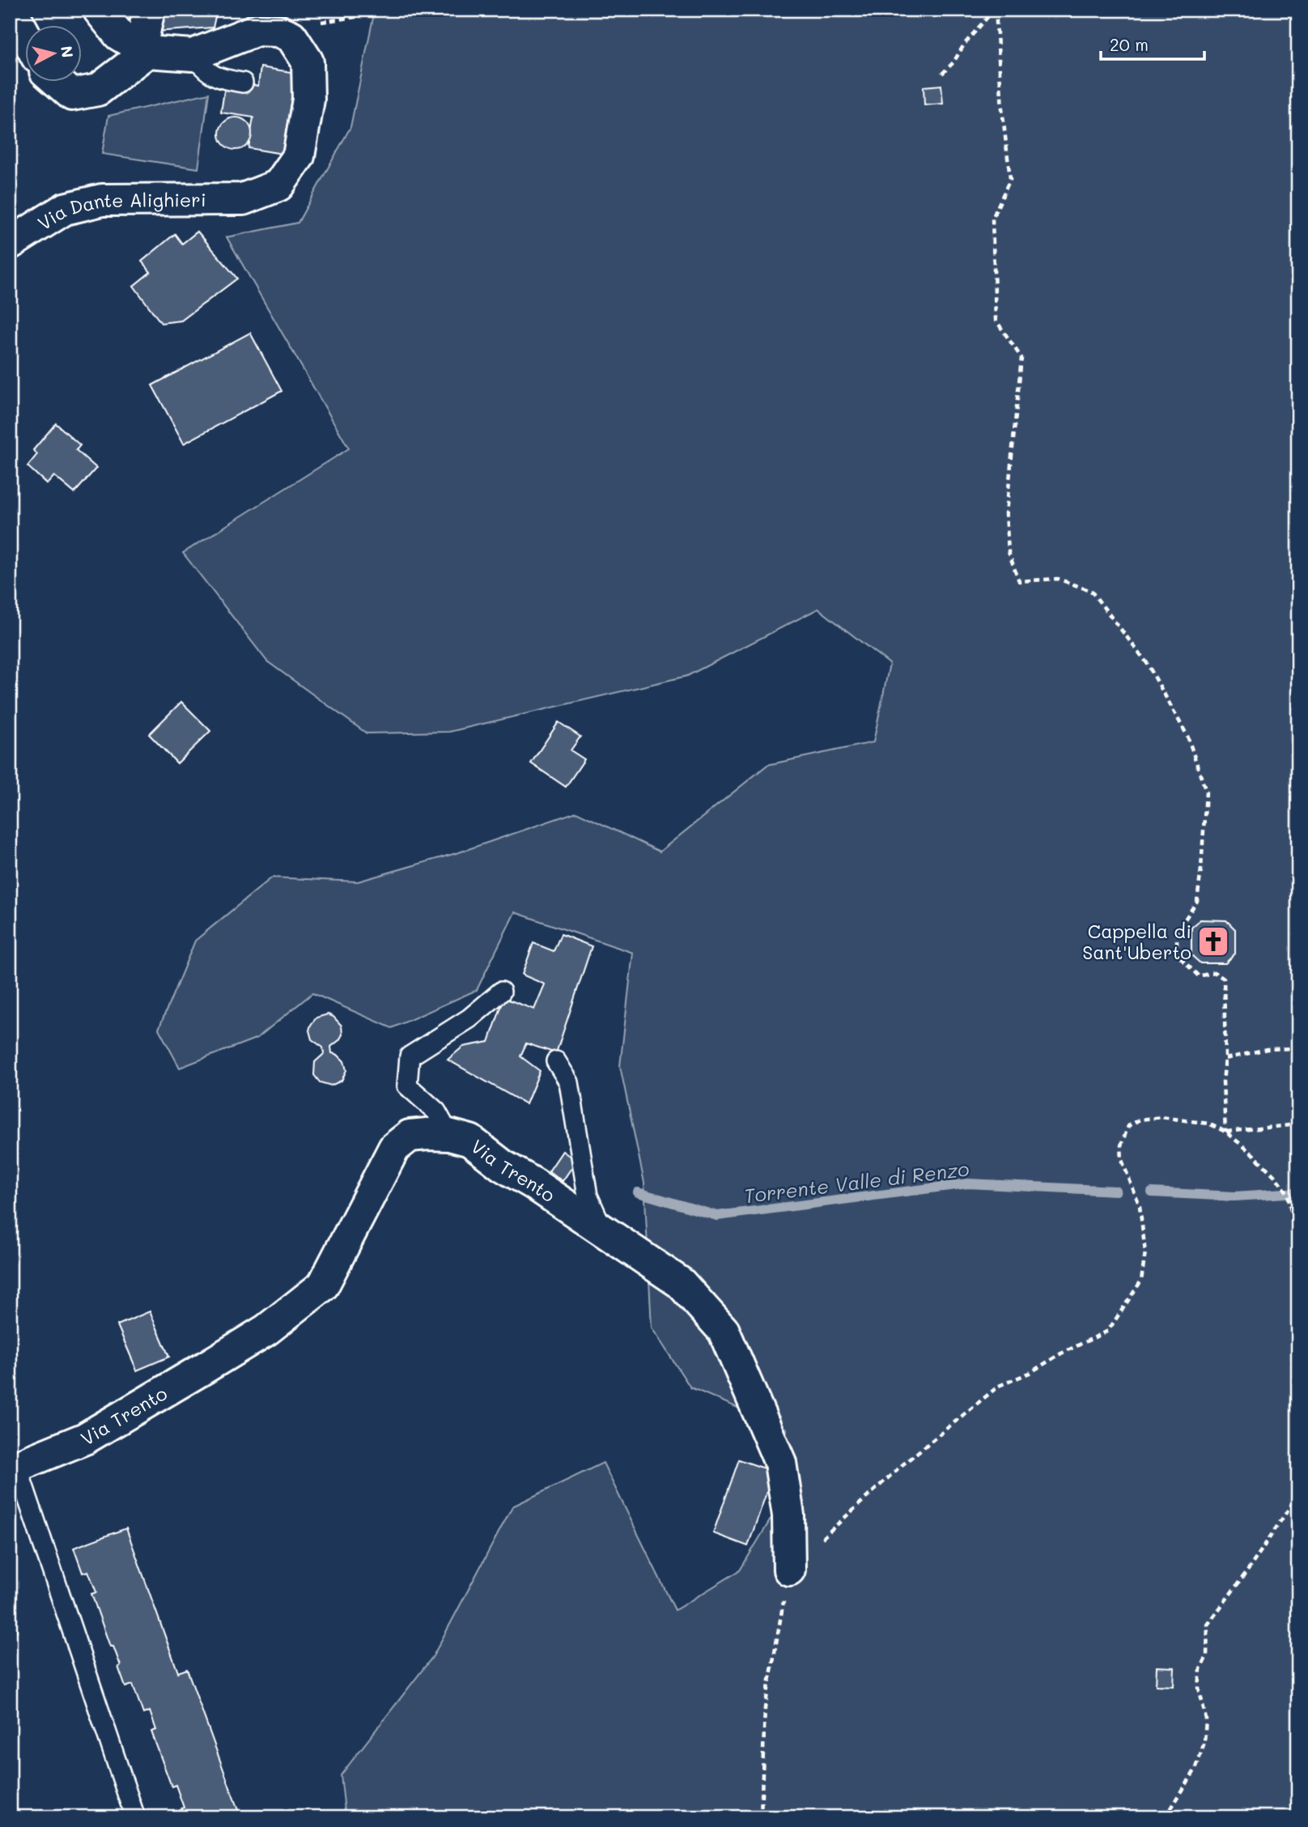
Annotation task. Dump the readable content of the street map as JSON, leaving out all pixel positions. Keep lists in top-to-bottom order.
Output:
{
  "streets": {
    "street": ["Via Dante Alighieri", "Via Trento"]
  },
  "water": ["Torrente Valle di Renzo"],
  "places": {
    "church": ["Cappella di Sant'Uberto"]
  },
  "scale_bar": "20 m",
  "north": "right"
}
